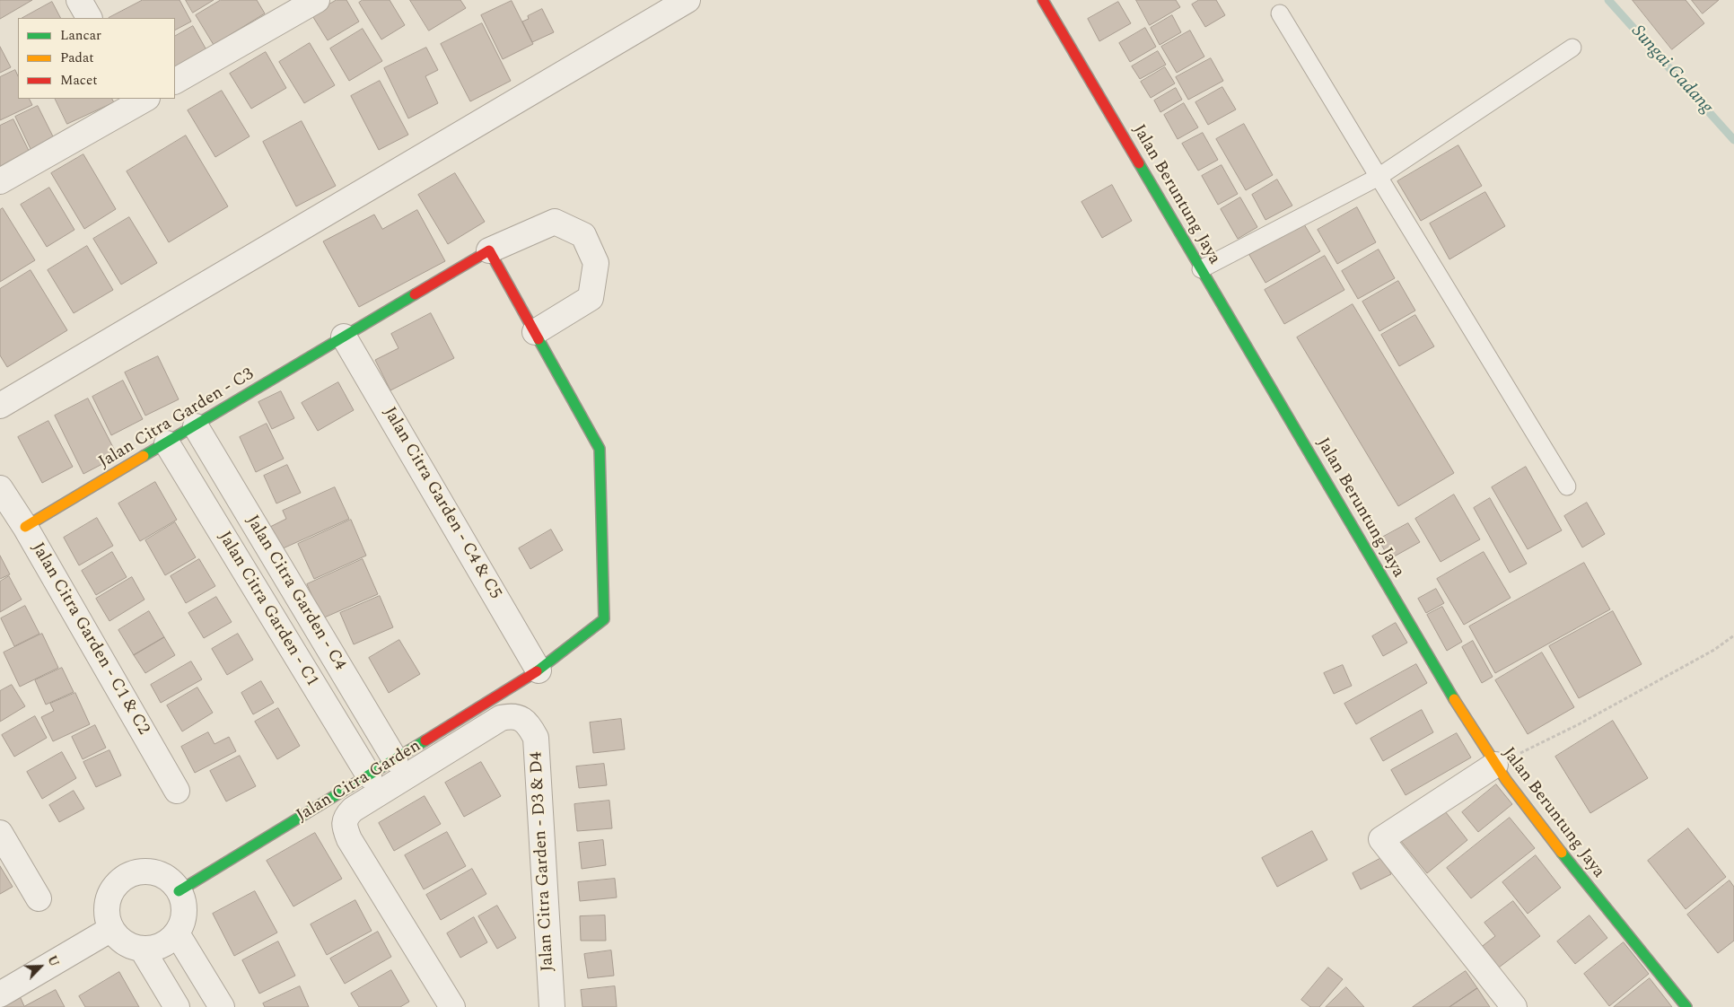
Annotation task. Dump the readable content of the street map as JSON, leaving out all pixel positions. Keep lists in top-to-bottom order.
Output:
{
  "streets": {
    "street": [
      "Jalan Beruntung Jaya",
      "Jalan Citra Garden - C3",
      "Jalan Citra Garden - C4 & C5",
      "Jalan Citra Garden - C4",
      "Jalan Citra Garden - C1",
      "Jalan Citra Garden - C1 & C2",
      "Jalan Citra Garden",
      "Jalan Citra Garden - D3 & D4"
    ]
  },
  "crossings": [
    ["Jalan Citra Garden - C3", "Jalan Citra Garden - C4 & C5"],
    ["Jalan Citra Garden - C3", "Jalan Citra Garden - C4"],
    ["Jalan Citra Garden - C3", "Jalan Citra Garden - C1"],
    ["Jalan Citra Garden - C3", "Jalan Citra Garden - C1 & C2"],
    ["Jalan Citra Garden - C4 & C5", "Jalan Citra Garden"],
    ["Jalan Citra Garden - C4", "Jalan Citra Garden"],
    ["Jalan Citra Garden - C1", "Jalan Citra Garden"],
    ["Jalan Citra Garden", "Jalan Citra Garden - D3 & D4"]
  ],
  "water": ["Sungai Gadang"],
  "legend": ["Lancar", "Padat", "Macet"],
  "north": "top right"
}
